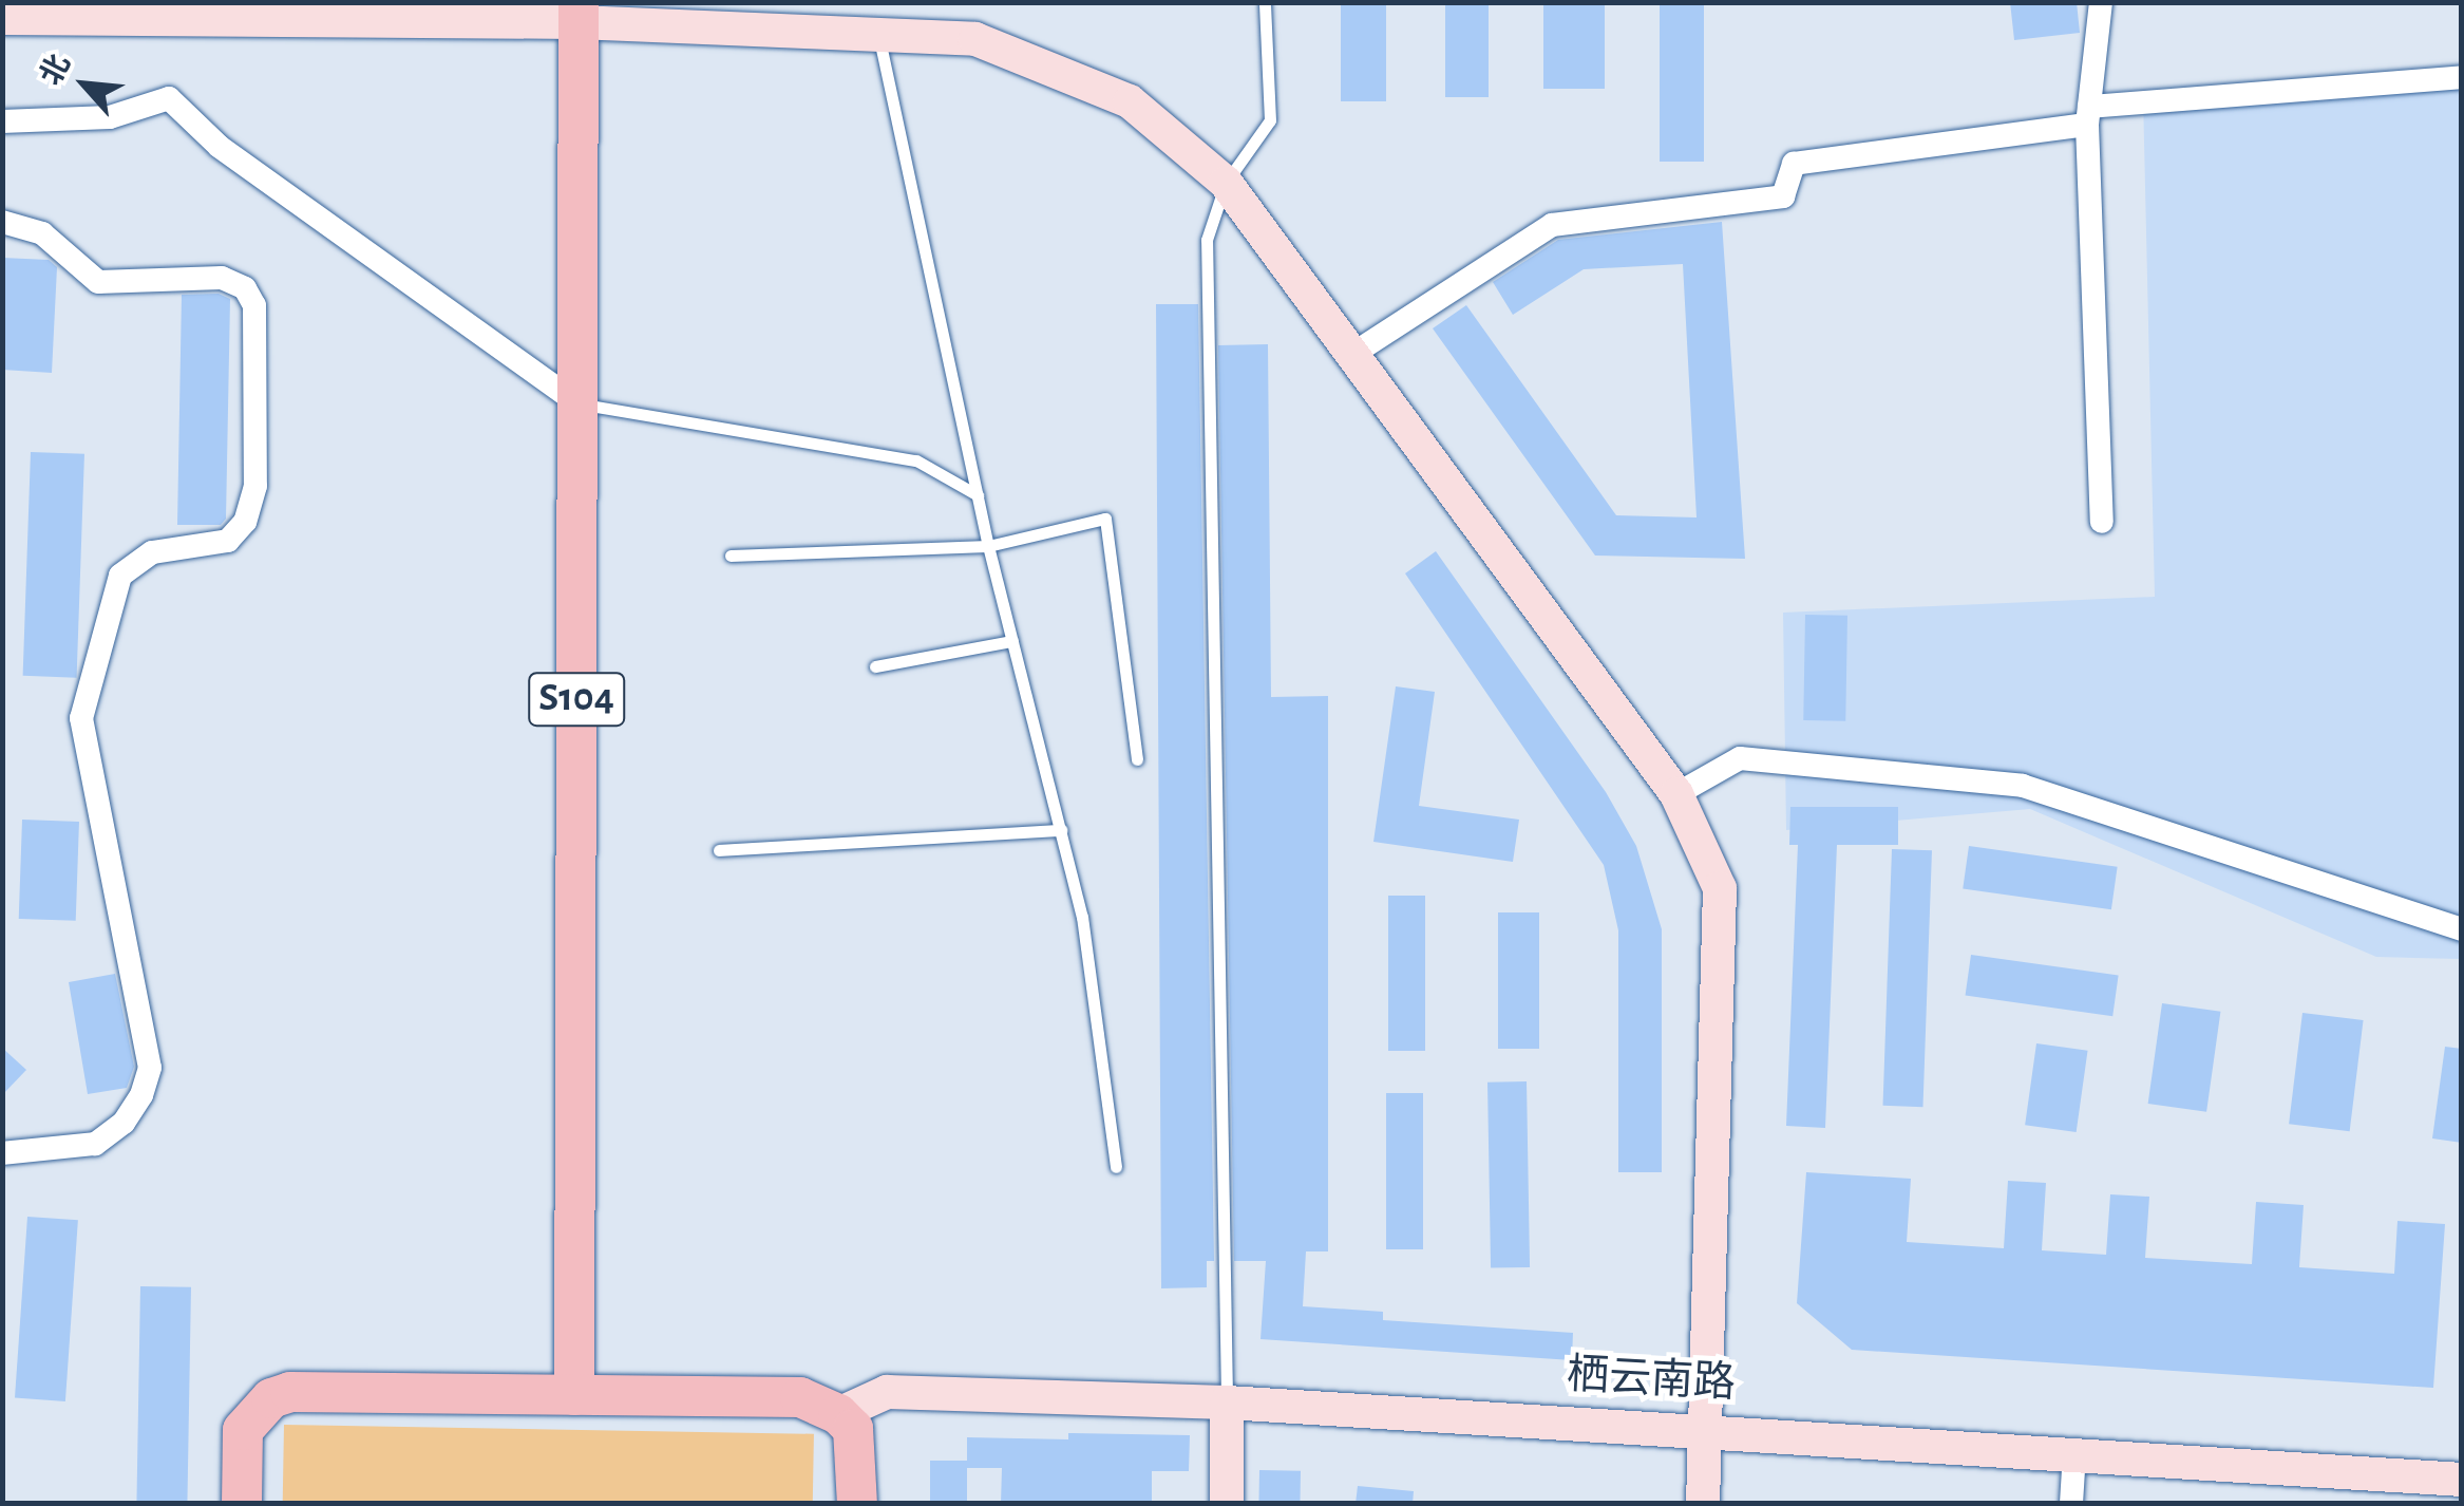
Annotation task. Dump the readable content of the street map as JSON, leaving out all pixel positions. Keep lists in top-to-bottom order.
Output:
{
  "streets": {
    "main road": ["S104"],
    "street": ["栖云南路"]
  },
  "north": "top left"
}
